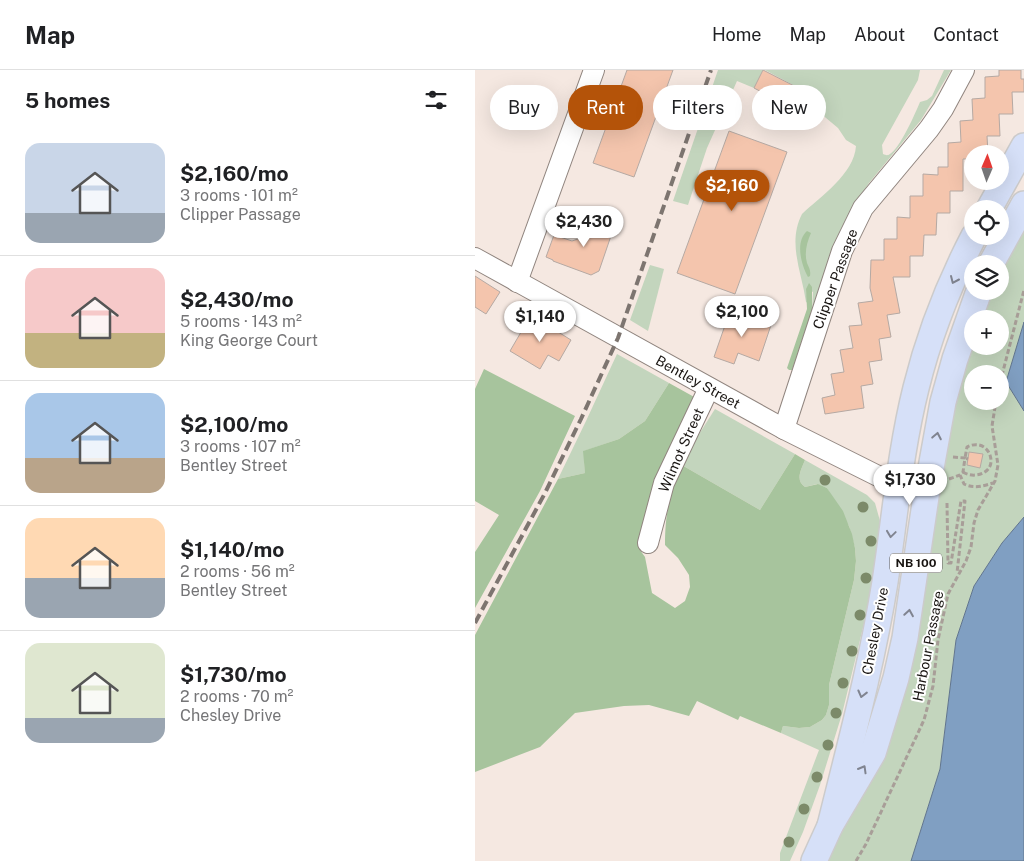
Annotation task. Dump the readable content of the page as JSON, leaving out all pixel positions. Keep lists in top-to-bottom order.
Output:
{
  "streets": {
    "main road": ["NB 100", "Chesley Drive"],
    "street": ["Clipper Passage", "Bentley Street", "Wilmot Street"],
    "path": ["Harbour Passage"]
  },
  "crossings": [
    ["Clipper Passage", "Bentley Street"],
    ["Bentley Street", "Wilmot Street"],
    ["Bentley Street", "Chesley Drive"]
  ],
  "north": "top",
  "page": {
    "header": "Map",
    "nav": [
      "Home",
      "Map",
      "About",
      "Contact"
    ],
    "heading": "5 homes",
    "chip": [
      "Buy",
      "Rent",
      "Filters",
      "New"
    ],
    "list": [
      {
        "name": "$2,160/mo",
        "note": "3 rooms · 101 m² · Clipper Passage"
      },
      {
        "name": "$2,430/mo",
        "note": "5 rooms · 143 m² · King George Court"
      },
      {
        "name": "$2,100/mo",
        "note": "3 rooms · 107 m² · Bentley Street"
      },
      {
        "name": "$1,140/mo",
        "note": "2 rooms · 56 m² · Bentley Street"
      },
      {
        "name": "$1,730/mo",
        "note": "2 rooms · 70 m² · Chesley Drive"
      }
    ],
    "map_buttons": ["+", "−"],
    "price": [
      "$2,160",
      "$2,430",
      "$2,100",
      "$1,140",
      "$1,730"
    ]
  }
}
